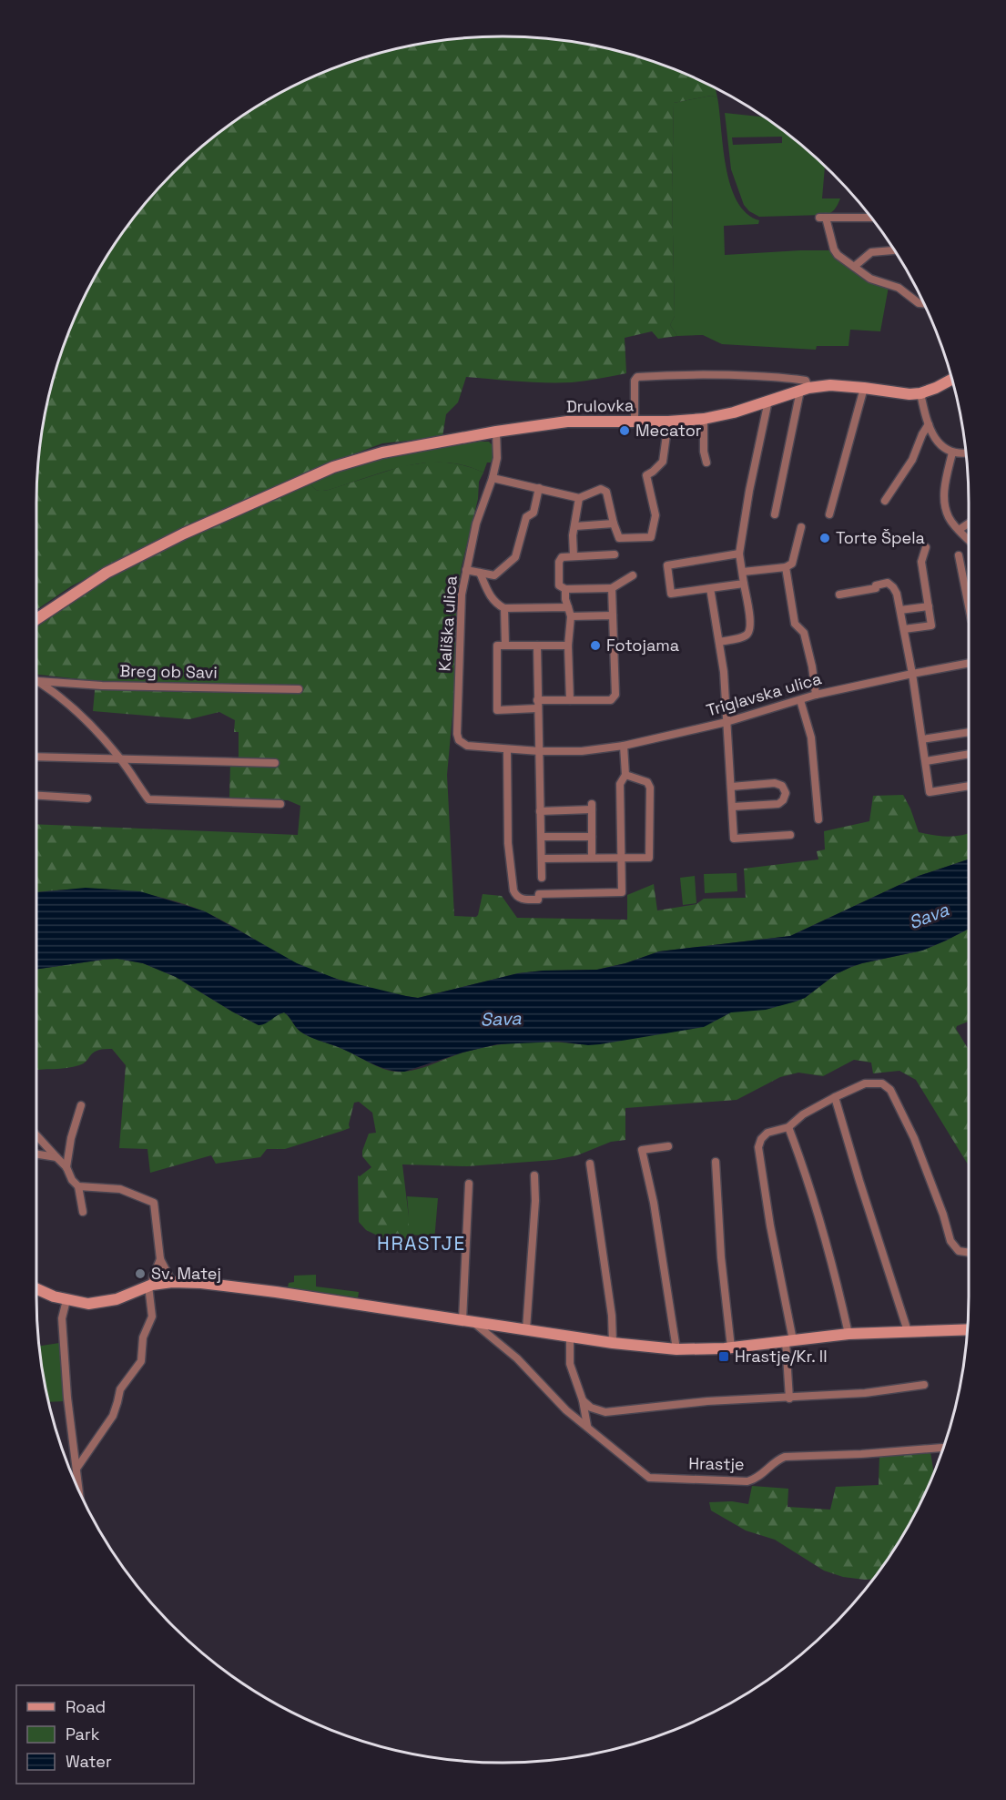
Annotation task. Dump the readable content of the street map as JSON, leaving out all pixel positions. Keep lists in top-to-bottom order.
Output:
{
  "streets": {
    "street": [
      "Drulovka",
      "Kališka ulica",
      "Breg ob Savi",
      "Triglavska ulica",
      "Hrastje"
    ]
  },
  "crossings": [
    ["Drulovka", "Kališka ulica"],
    ["Kališka ulica", "Triglavska ulica"]
  ],
  "districts": ["HRASTJE"],
  "water": ["Sava"],
  "places": {
    "other": [
      "Mecator",
      "Torte Špela",
      "Fotojama",
      "Sv. Matej"
    ],
    "transit": ["Hrastje/Kr. II"]
  },
  "legend": ["Road", "Park", "Water"]
}
